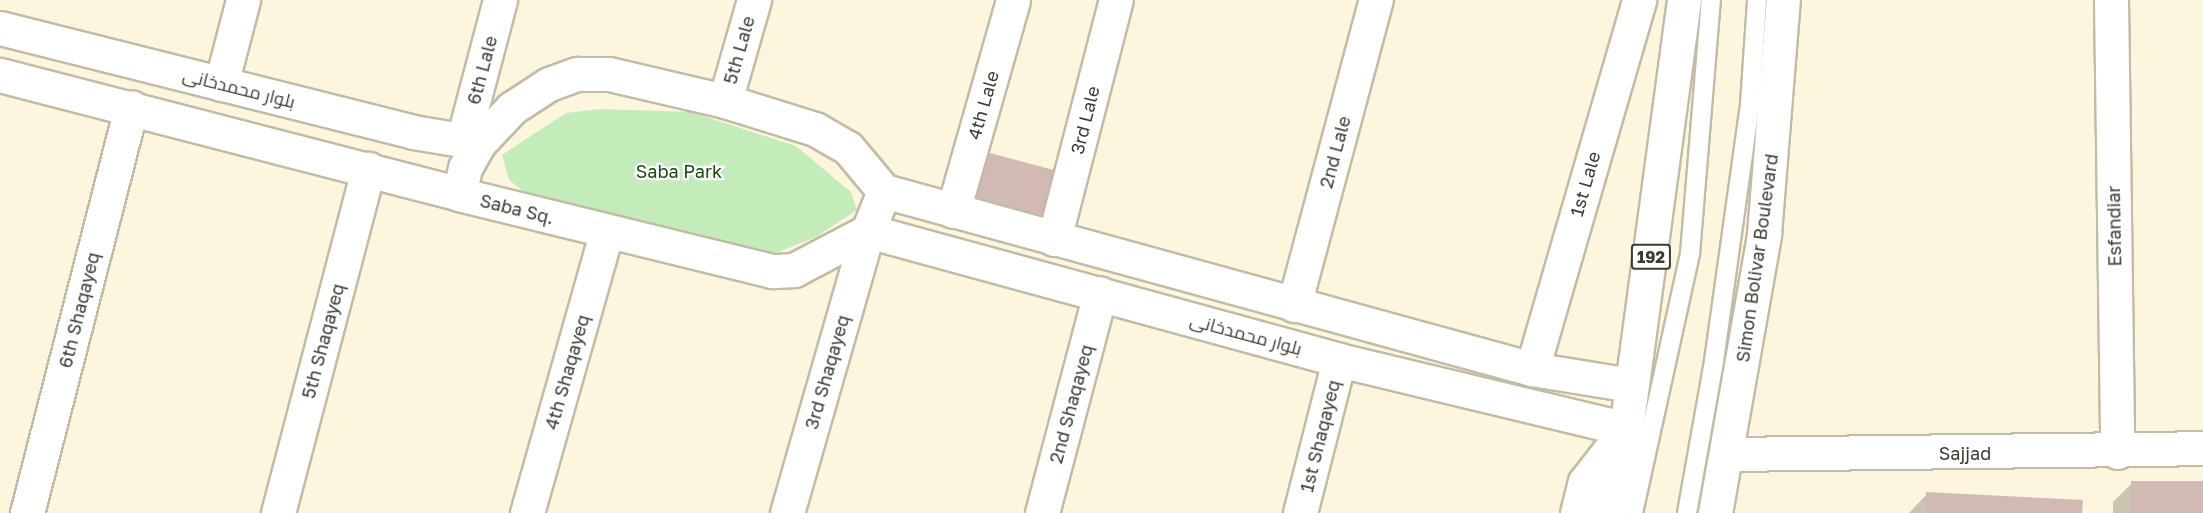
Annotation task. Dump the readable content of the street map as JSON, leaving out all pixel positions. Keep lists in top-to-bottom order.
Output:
{
  "streets": {
    "street": [
      "5th Lale",
      "6th Lale",
      "بلوار محمدخانی",
      "4th Lale",
      "3rd Lale",
      "2nd Lale",
      "1st Lale",
      "Saba Sq.",
      "Esfandiar",
      "192",
      "Simon Bolivar Boulevard",
      "6th Shaqayeq",
      "5th Shaqayeq",
      "4th Shaqayeq",
      "3rd Shaqayeq",
      "2nd Shaqayeq",
      "1st Shaqayeq",
      "Sajjad"
    ]
  },
  "crossings": [
    ["5th Lale", "Saba Sq."],
    ["6th Lale", "بلوار محمدخانی"],
    ["6th Lale", "Saba Sq."],
    ["بلوار محمدخانی", "Saba Sq."],
    ["بلوار محمدخانی", "192"],
    ["بلوار محمدخانی", "3rd Shaqayeq"],
    ["بلوار محمدخانی", "2nd Shaqayeq"],
    ["بلوار محمدخانی", "1st Shaqayeq"],
    ["Saba Sq.", "4th Shaqayeq"],
    ["Saba Sq.", "3rd Shaqayeq"],
    ["Esfandiar", "Sajjad"],
    ["Simon Bolivar Boulevard", "Sajjad"]
  ],
  "parks": ["Saba Park"]
}
